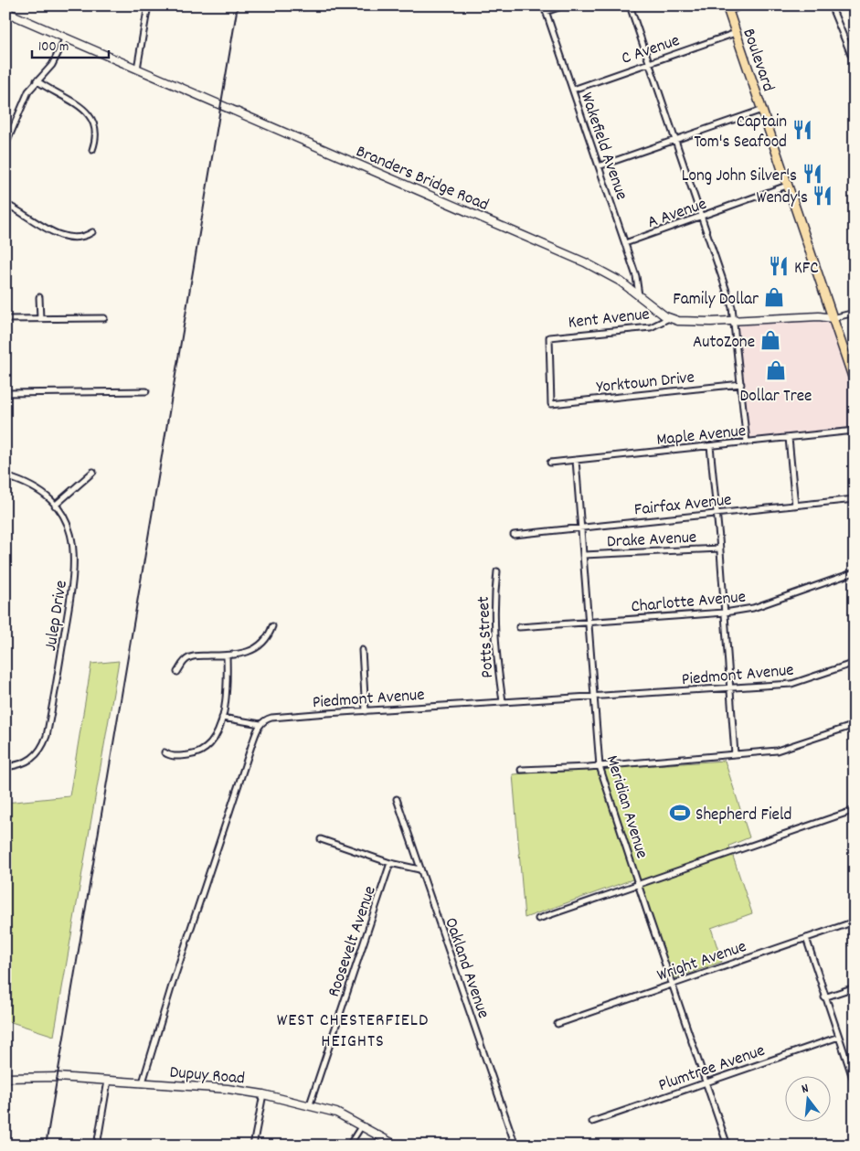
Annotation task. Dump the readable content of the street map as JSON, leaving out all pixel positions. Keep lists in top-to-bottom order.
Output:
{
  "streets": {
    "main road": ["Boulevard"],
    "street": [
      "C Avenue",
      "Wakefield Avenue",
      "Branders Bridge Road",
      "A Avenue",
      "Kent Avenue",
      "Yorktown Drive",
      "Maple Avenue",
      "Fairfax Avenue",
      "Drake Avenue",
      "Charlotte Avenue",
      "Julep Drive",
      "Potts Street",
      "Piedmont Avenue",
      "Meridian Avenue",
      "Roosevelt Avenue",
      "Wright Avenue",
      "Oakland Avenue",
      "Plumtree Avenue",
      "Dupuy Road"
    ]
  },
  "crossings": [
    ["C Avenue", "Boulevard"],
    ["C Avenue", "Wakefield Avenue"],
    ["Boulevard", "Branders Bridge Road"],
    ["Boulevard", "A Avenue"],
    ["Wakefield Avenue", "Branders Bridge Road"],
    ["Wakefield Avenue", "A Avenue"],
    ["Branders Bridge Road", "Kent Avenue"],
    ["Kent Avenue", "Yorktown Drive"],
    ["Maple Avenue", "Meridian Avenue"],
    ["Fairfax Avenue", "Meridian Avenue"],
    ["Drake Avenue", "Meridian Avenue"],
    ["Charlotte Avenue", "Meridian Avenue"],
    ["Potts Street", "Piedmont Avenue"],
    ["Piedmont Avenue", "Meridian Avenue"],
    ["Meridian Avenue", "Wright Avenue"],
    ["Meridian Avenue", "Plumtree Avenue"],
    ["Roosevelt Avenue", "Dupuy Road"]
  ],
  "districts": ["WEST CHESTERFIELD HEIGHTS"],
  "places": {
    "restaurant": [
      "Captain Tom's Seafood",
      "Long John Silver's",
      "Wendy's",
      "KFC"
    ],
    "shop": ["Family Dollar", "AutoZone", "Dollar Tree"],
    "sports": ["Shepherd Field"]
  },
  "scale_bar": "100 m",
  "north": "top"
}
